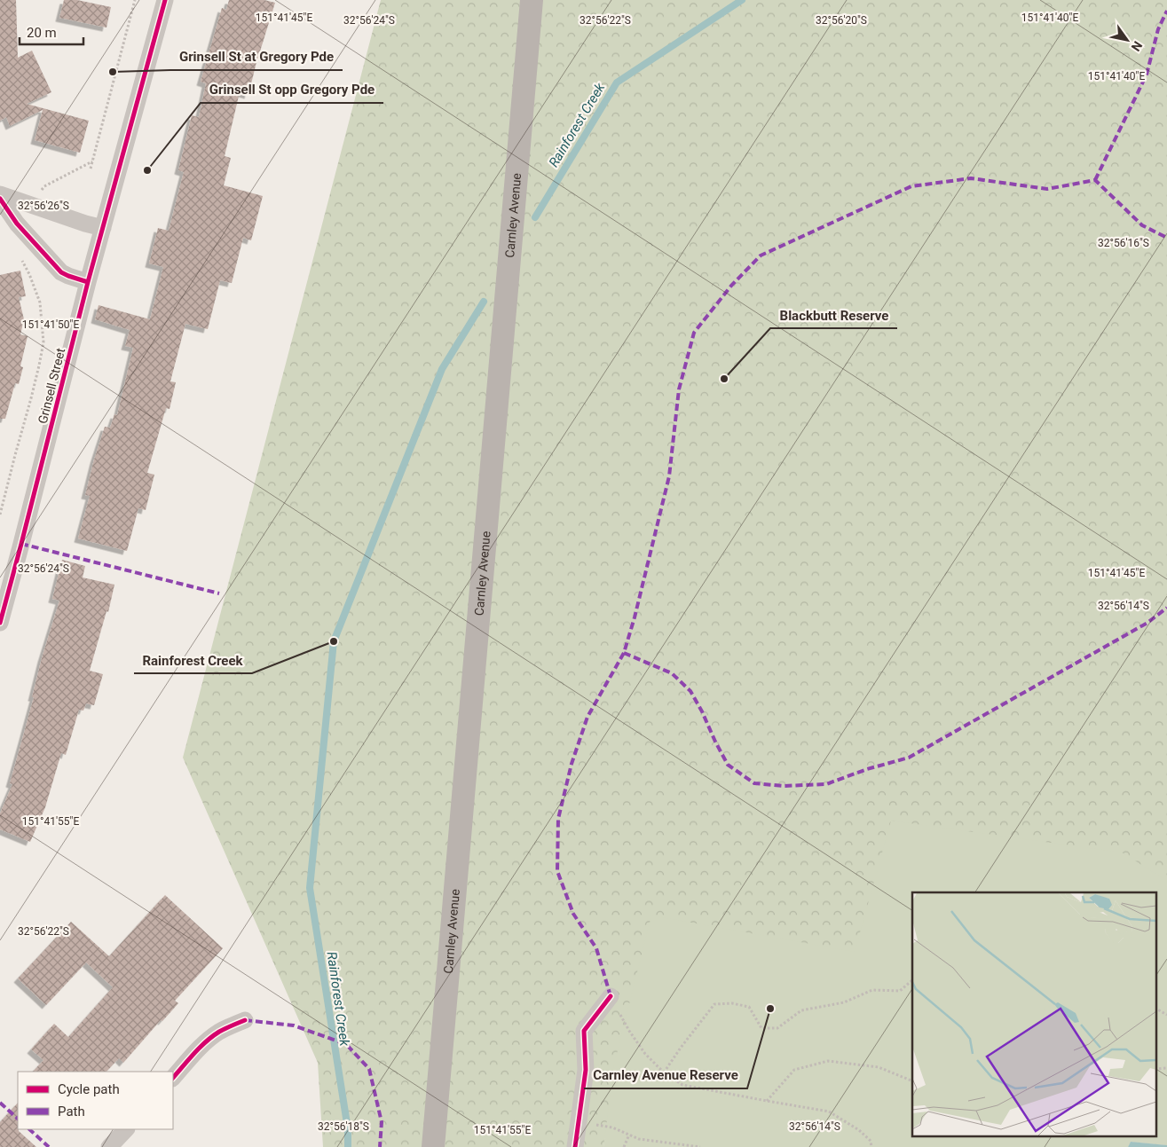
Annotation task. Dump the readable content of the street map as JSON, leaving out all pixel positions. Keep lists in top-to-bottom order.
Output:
{
  "streets": {
    "main road": ["Carnley Avenue"],
    "street": ["Grinsell Street"]
  },
  "water": ["Rainforest Creek"],
  "places": [
    "Grinsell St at Gregory Pde",
    "Grinsell St opp Gregory Pde",
    "Blackbutt Reserve",
    "Rainforest Creek",
    "Carnley Avenue Reserve"
  ],
  "legend": ["Cycle path", "Path"],
  "scale_bar": "20 m",
  "north": "bottom right",
  "coordinates": [
    "151°41'40\"E",
    "151°41'45\"E",
    "32°56'22\"S",
    "32°56'24\"S",
    "32°56'20\"S",
    "32°56'26\"S",
    "32°56'16\"S",
    "151°41'50\"E",
    "32°56'14\"S",
    "151°41'55\"E",
    "32°56'18\"S"
  ]
}
